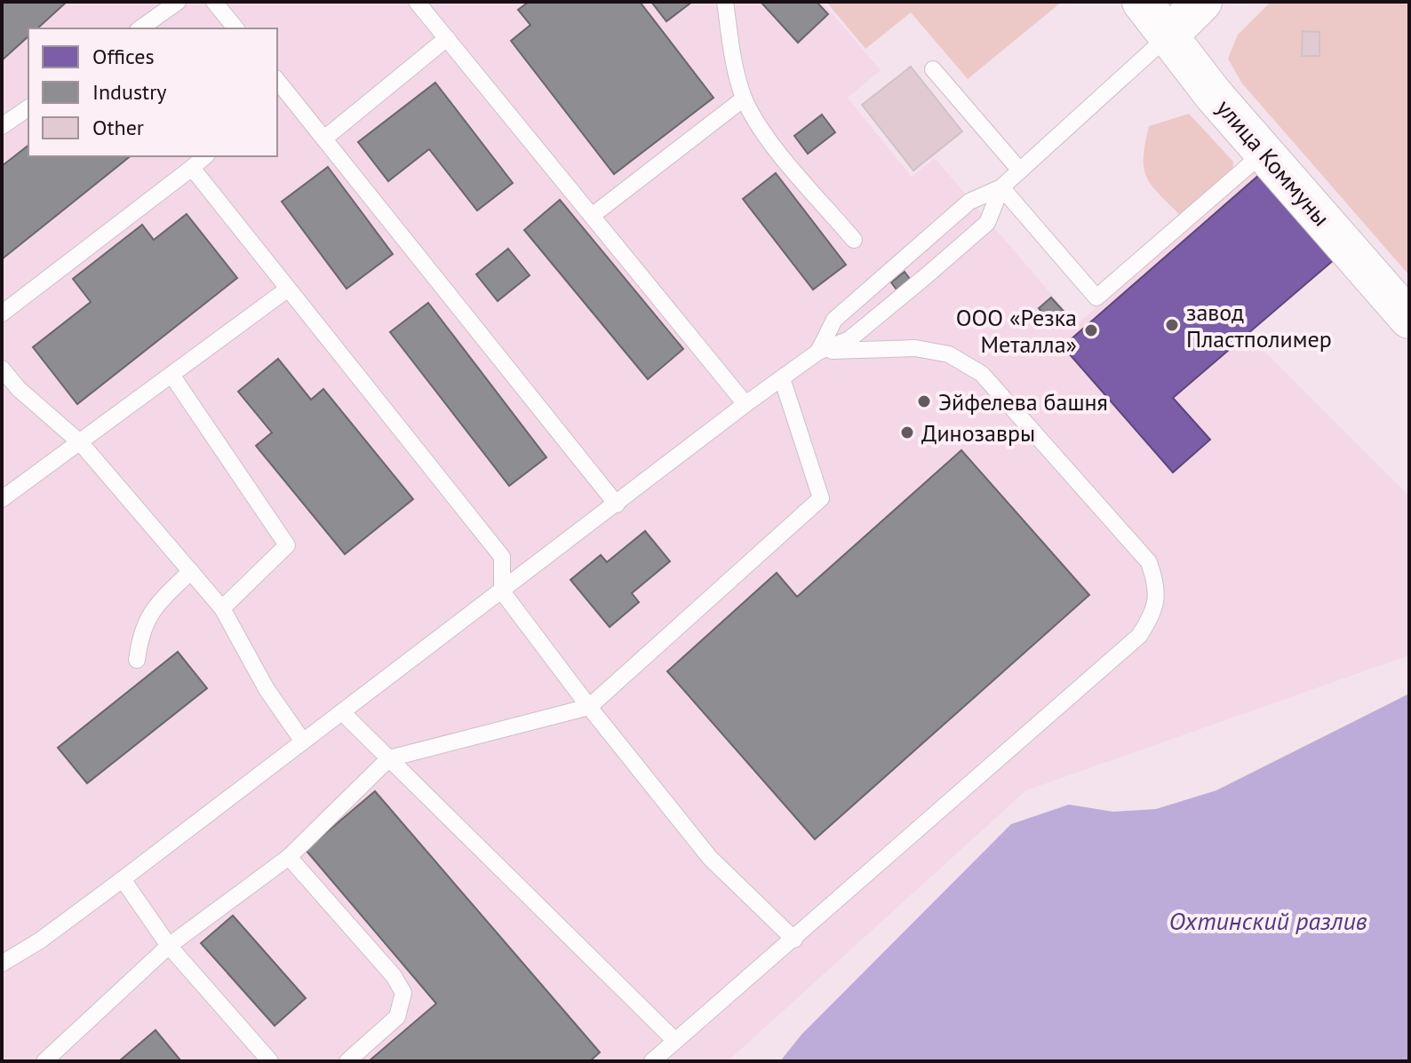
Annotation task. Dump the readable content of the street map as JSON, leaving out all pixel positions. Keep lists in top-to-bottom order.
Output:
{
  "streets": {
    "street": ["улица Коммуны"]
  },
  "water": ["Охтинский разлив"],
  "places": [
    "завод Пластполимер",
    "ООО «Резка Металла»",
    "Эйфелева башня",
    "Динозавры"
  ],
  "legend": ["Offices", "Industry", "Other"]
}
